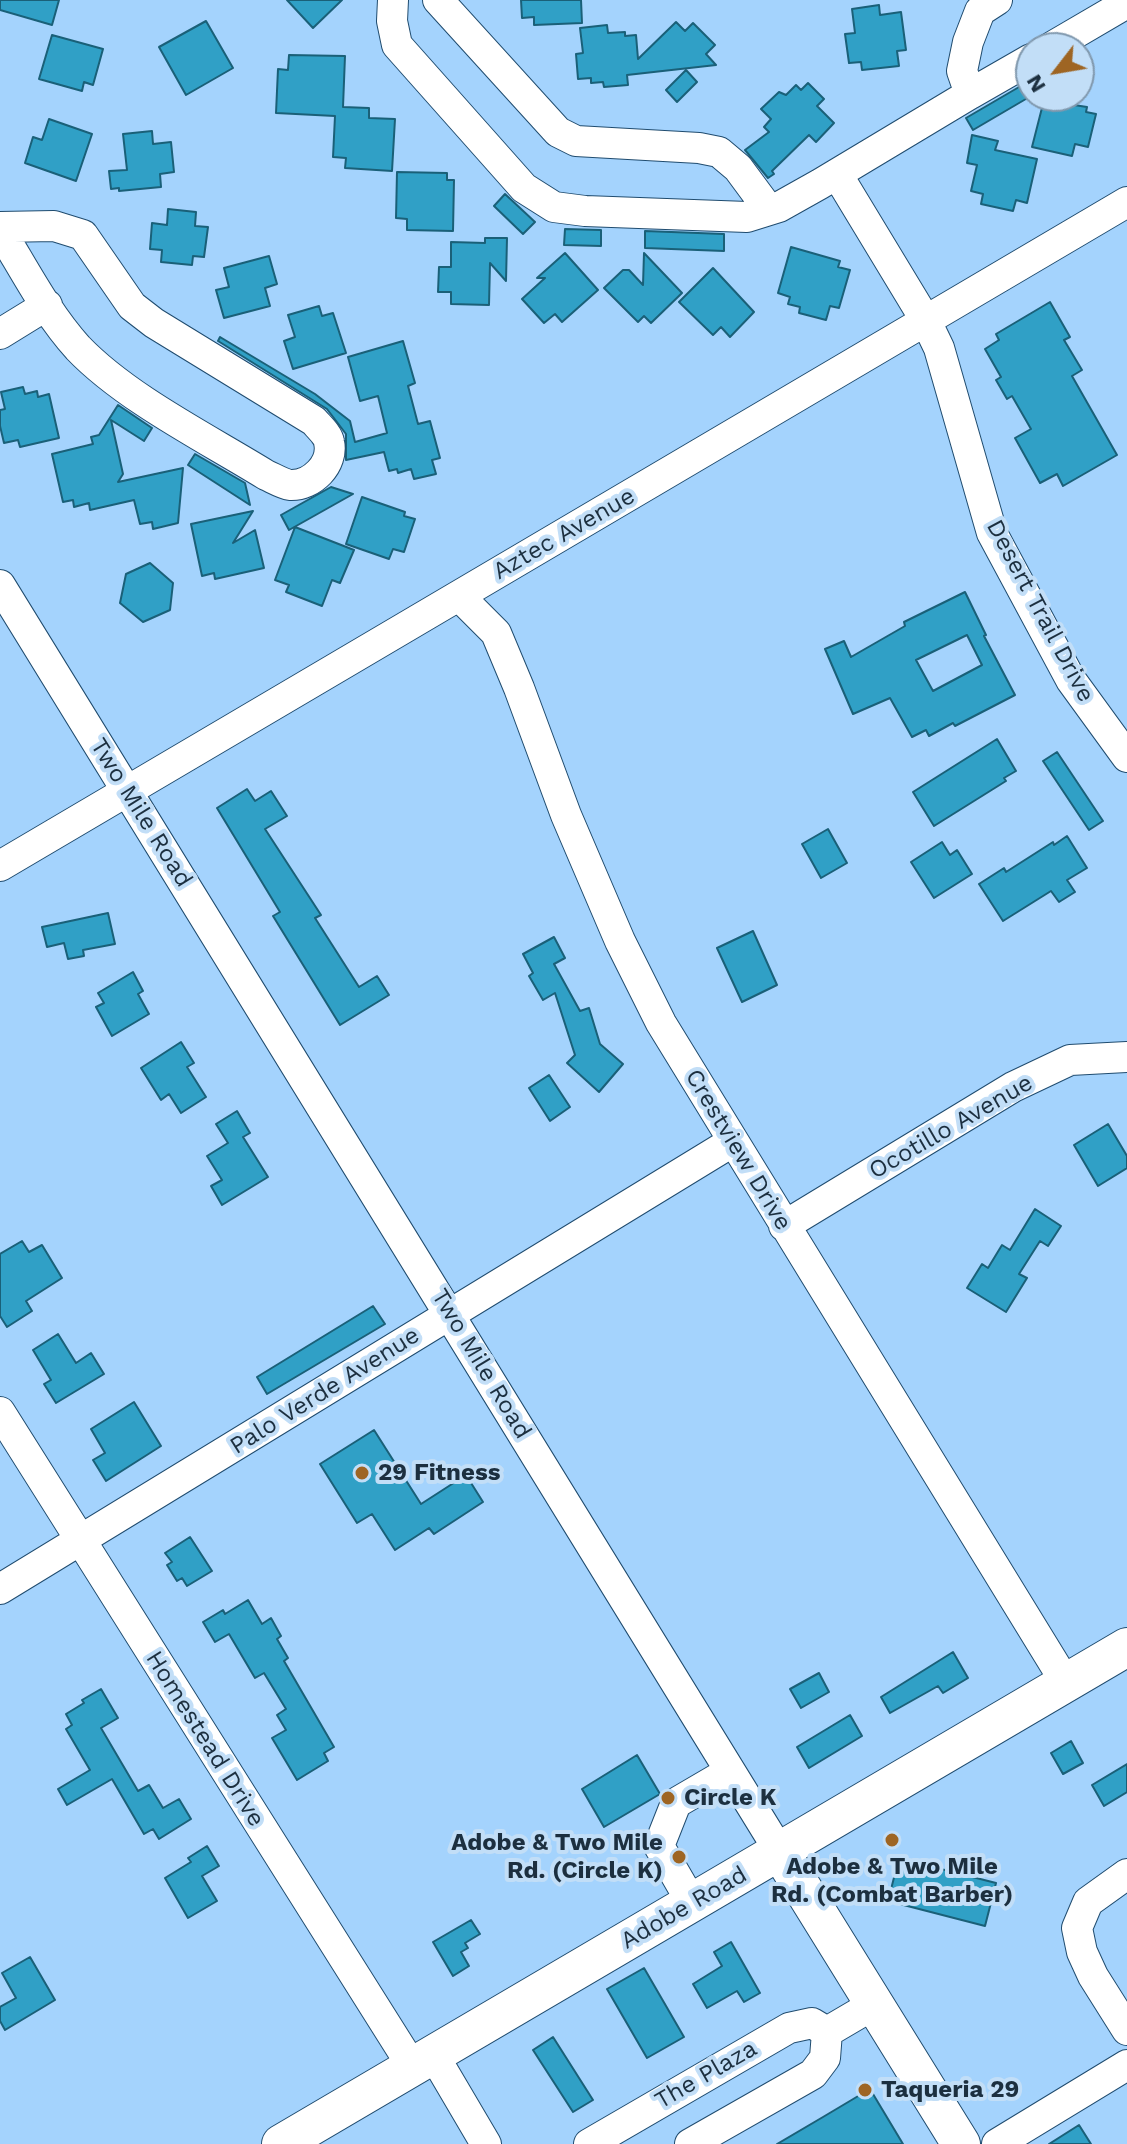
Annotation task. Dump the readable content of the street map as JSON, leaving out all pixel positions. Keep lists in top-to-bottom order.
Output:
{
  "streets": {
    "main road": ["Two Mile Road", "Adobe Road"],
    "street": [
      "Aztec Avenue",
      "Desert Trail Drive",
      "Ocotillo Avenue",
      "Crestview Drive",
      "Palo Verde Avenue",
      "Homestead Drive",
      "The Plaza"
    ]
  },
  "crossings": [
    ["Aztec Avenue", "Desert Trail Drive"],
    ["Aztec Avenue", "Two Mile Road"],
    ["Aztec Avenue", "Crestview Drive"],
    ["Two Mile Road", "Palo Verde Avenue"],
    ["Two Mile Road", "Adobe Road"],
    ["Ocotillo Avenue", "Crestview Drive"],
    ["Crestview Drive", "Palo Verde Avenue"],
    ["Crestview Drive", "Adobe Road"],
    ["Palo Verde Avenue", "Homestead Drive"],
    ["Homestead Drive", "Adobe Road"]
  ],
  "places": [
    "29 Fitness",
    "Circle K",
    "Adobe & Two Mile Rd. (Combat Barber)",
    "Adobe & Two Mile Rd. (Circle K)",
    "Taqueria 29"
  ],
  "north": "bottom left"
}
